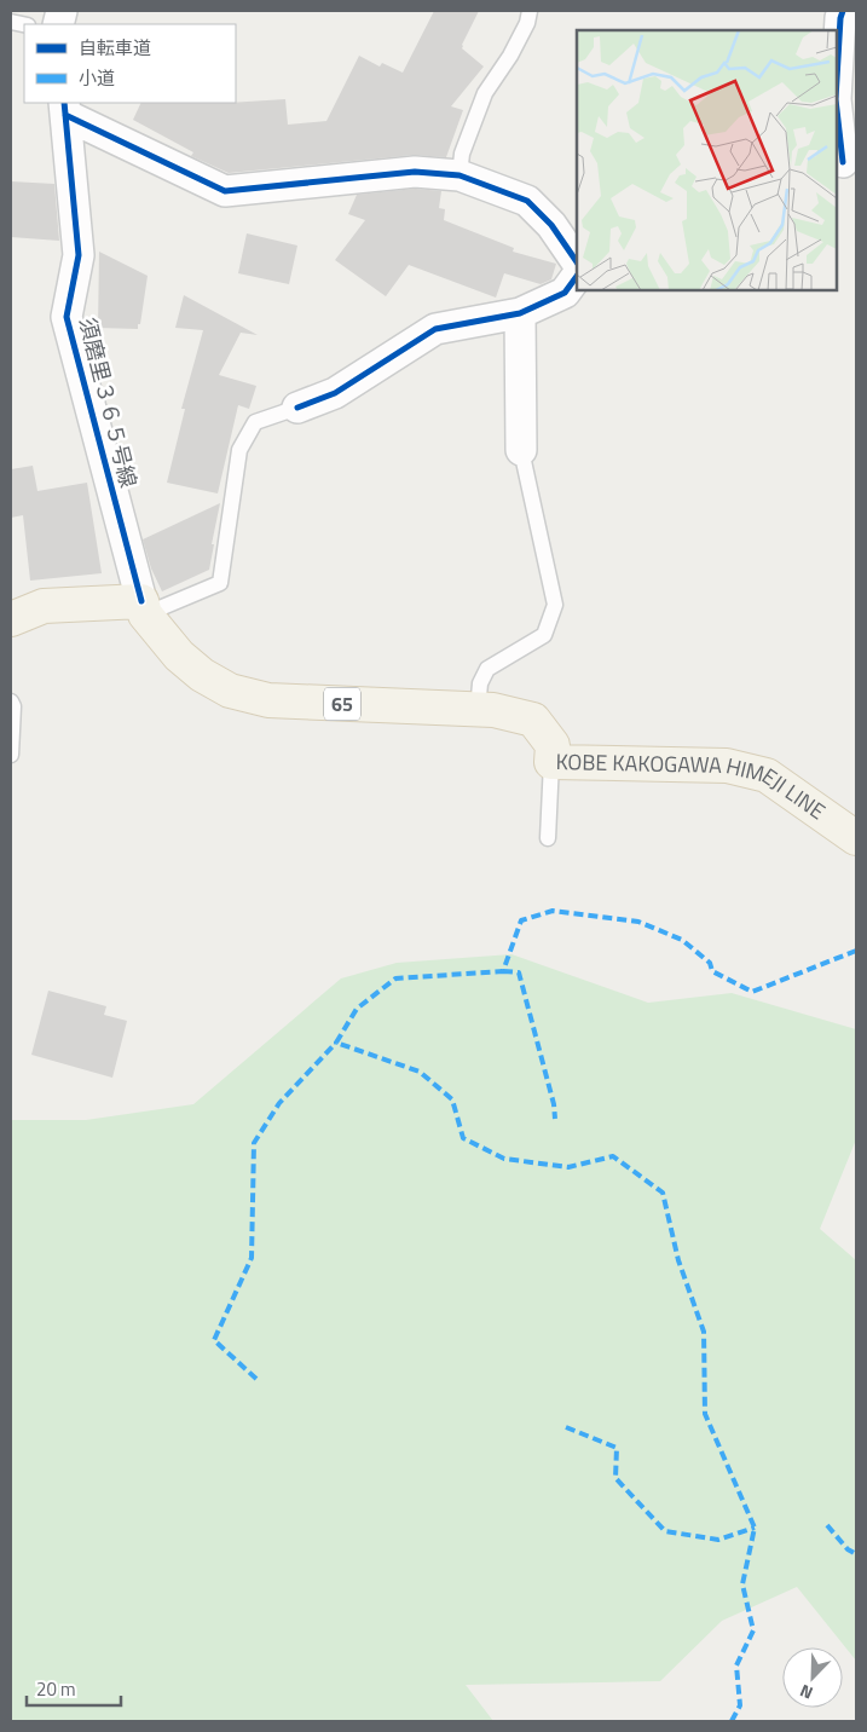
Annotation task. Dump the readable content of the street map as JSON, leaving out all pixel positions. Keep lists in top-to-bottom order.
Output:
{
  "streets": {
    "main road": ["65", "KOBE KAKOGAWA HIMEJI LINE"],
    "street": ["須磨里３６５号線"]
  },
  "crossings": [
    ["須磨里３６５号線", "KOBE KAKOGAWA HIMEJI LINE"]
  ],
  "legend": ["自転車道", "小道"],
  "scale_bar": "20 m",
  "north": "bottom left"
}
